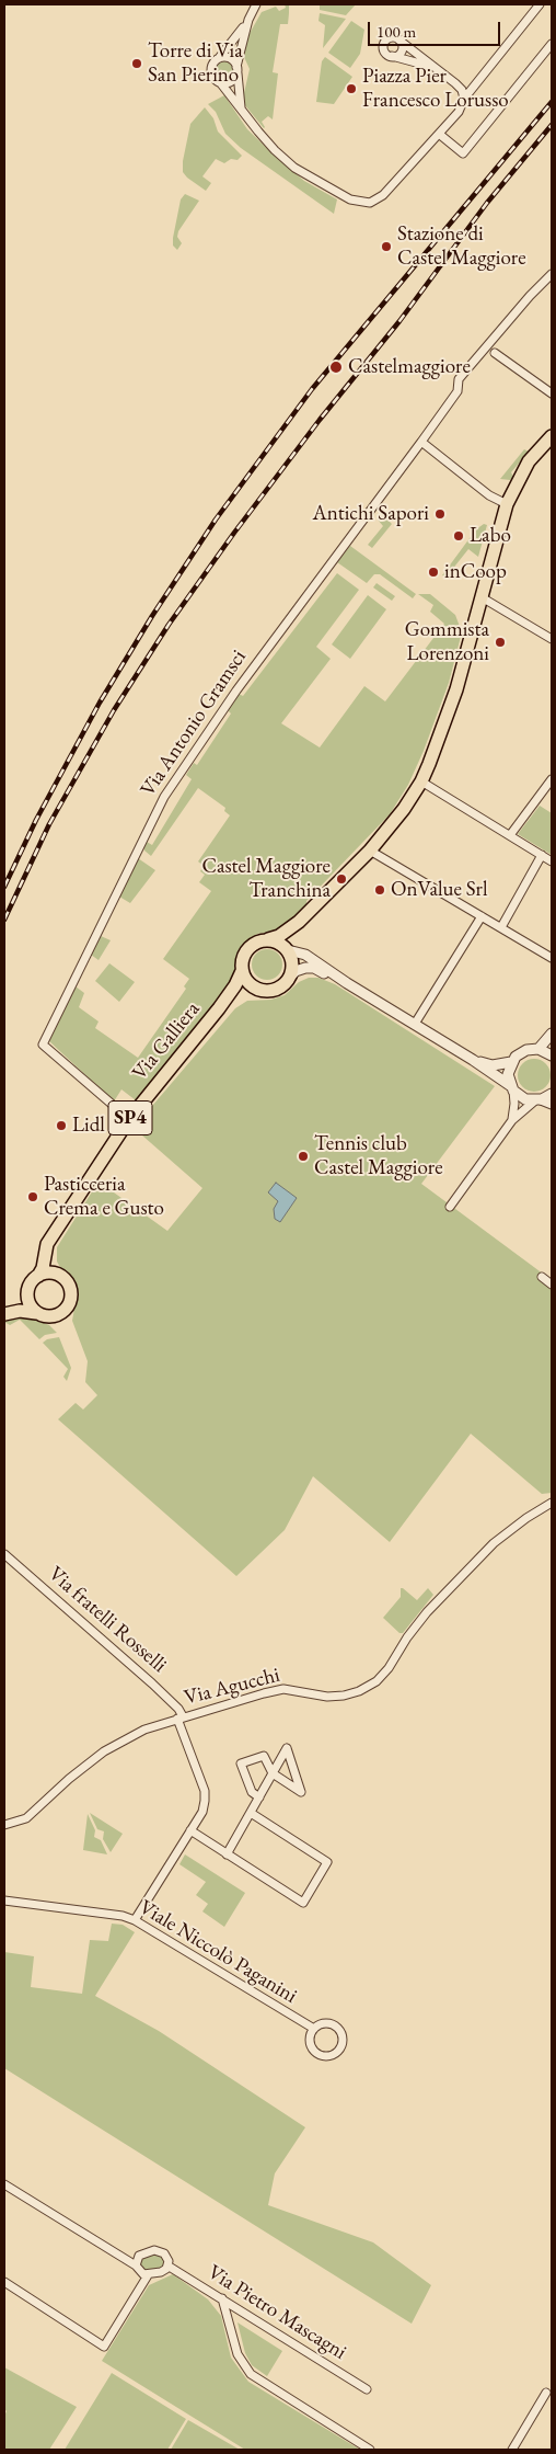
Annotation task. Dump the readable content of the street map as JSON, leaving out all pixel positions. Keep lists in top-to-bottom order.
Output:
{
  "streets": {
    "main road": ["Via Galliera", "SP4"],
    "street": [
      "Via Antonio Gramsci",
      "Via fratelli Rosselli",
      "Via Agucchi",
      "Viale Niccolò Paganini",
      "Via Pietro Mascagni"
    ]
  },
  "crossings": [
    ["Via Antonio Gramsci", "Via Galliera"],
    ["Via Galliera", "SP4"],
    ["Via fratelli Rosselli", "Via Agucchi"]
  ],
  "places": [
    "Torre di Via San Pierino",
    "Piazza Pier Francesco Lorusso",
    "Stazione di Castel Maggiore",
    "Castelmaggiore",
    "Antichi Sapori",
    "Labo",
    "inCoop",
    "Gommista Lorenzoni",
    "Castel Maggiore Tranchina",
    "OnValue Srl",
    "Lidl",
    "Tennis club Castel Maggiore",
    "Pasticceria Crema e Gusto"
  ],
  "scale_bar": "100 m"
}
